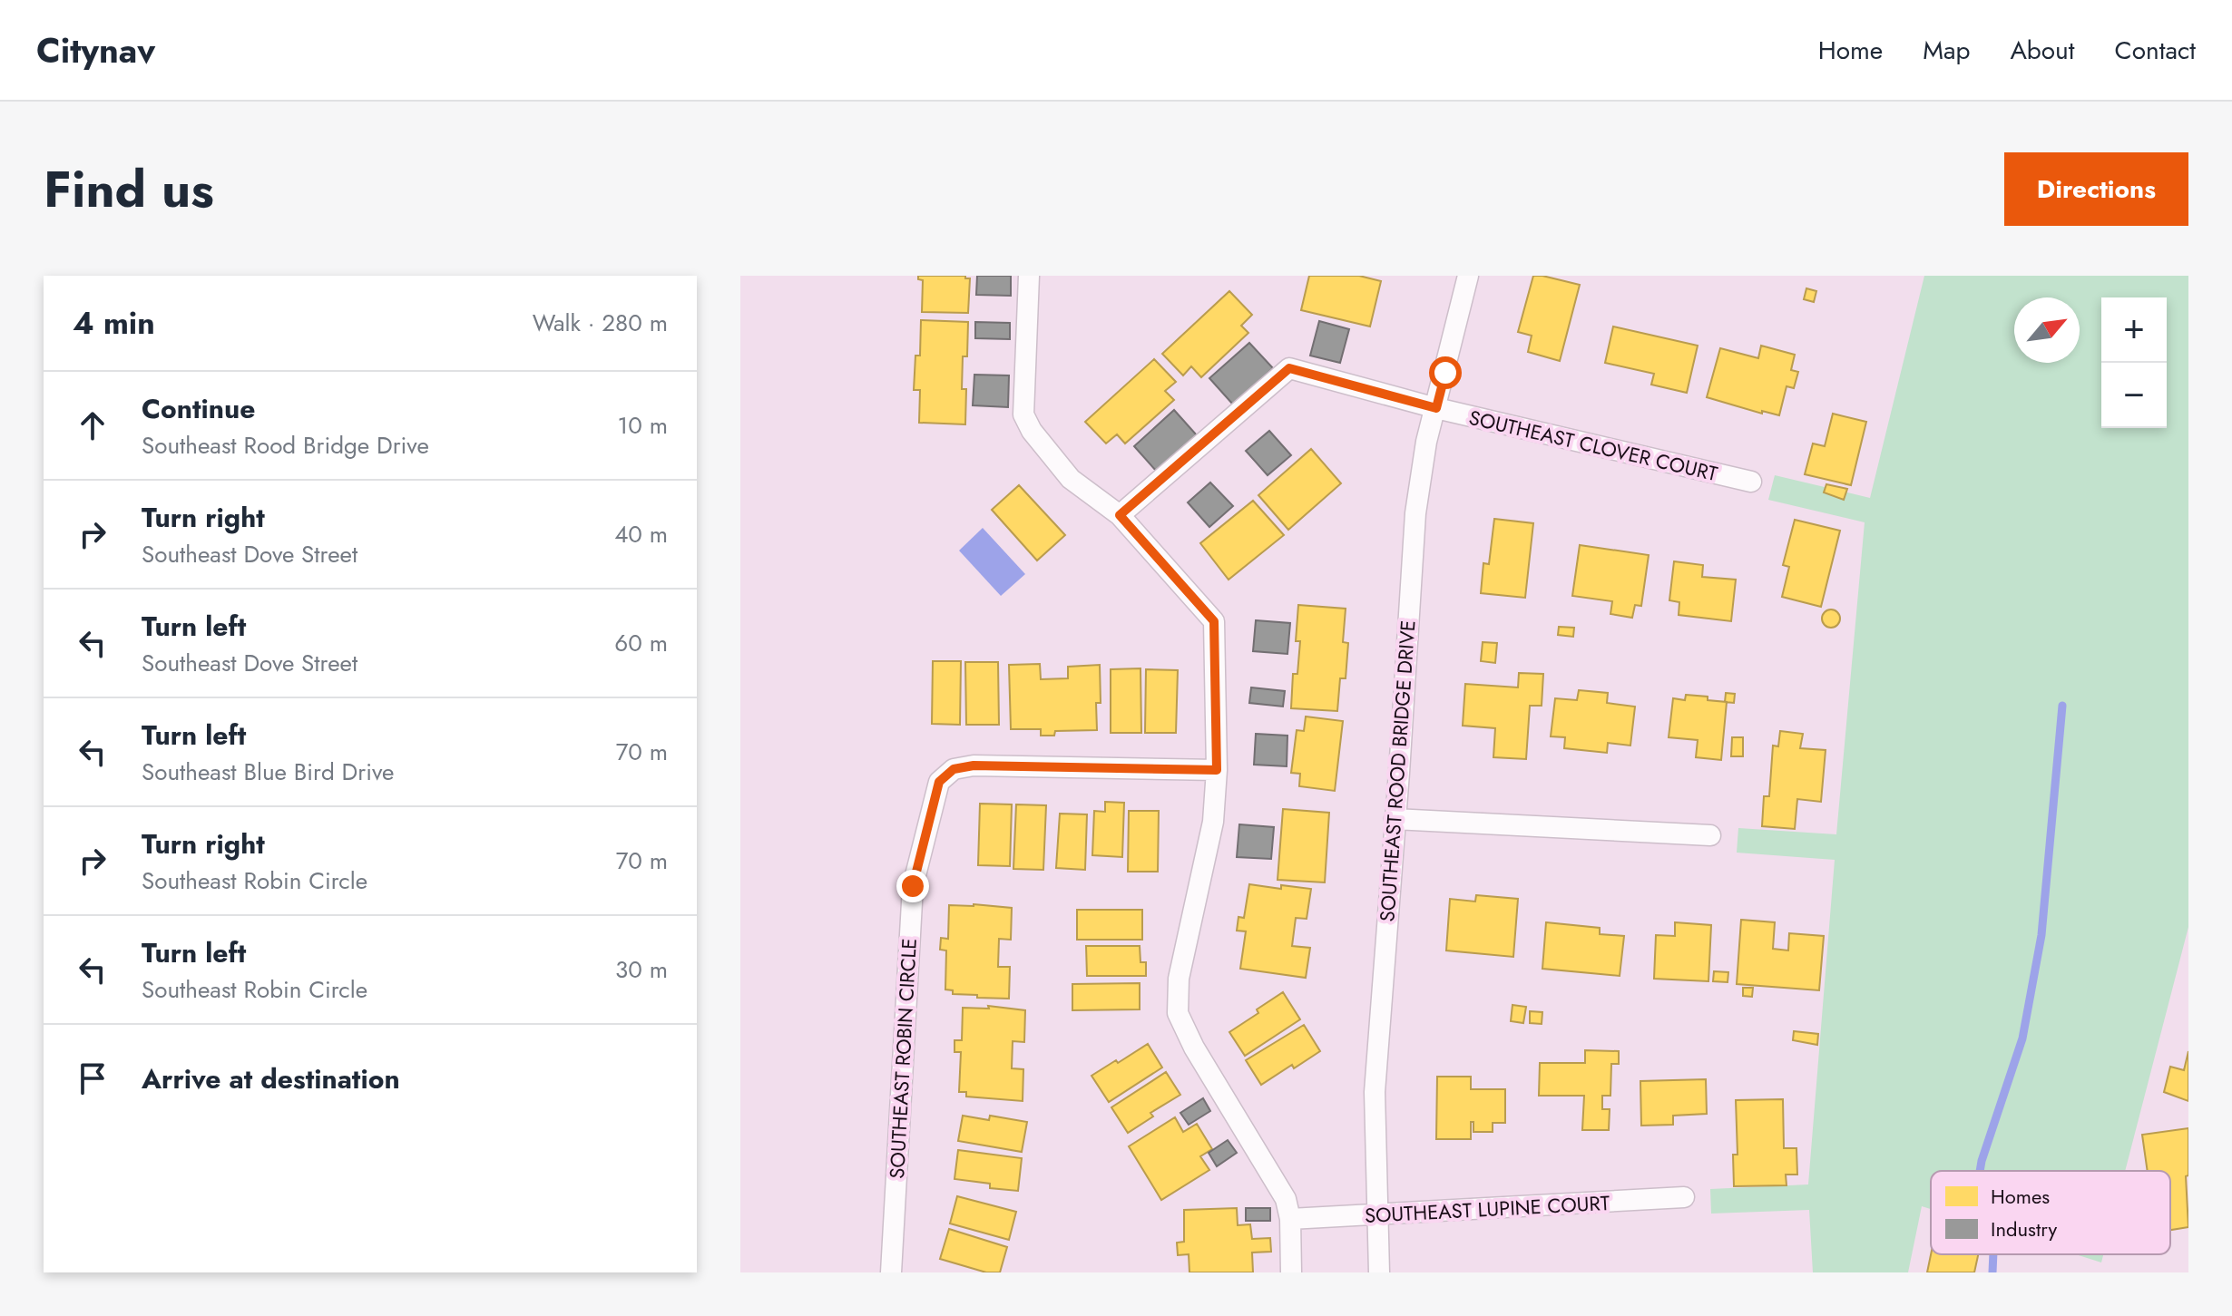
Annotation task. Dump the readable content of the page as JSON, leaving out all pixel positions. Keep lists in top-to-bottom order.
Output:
{
  "streets": {
    "street": [
      "SOUTHEAST CLOVER COURT",
      "SOUTHEAST ROOD BRIDGE DRIVE",
      "SOUTHEAST ROBIN CIRCLE",
      "SOUTHEAST LUPINE COURT"
    ]
  },
  "crossings": [
    ["SOUTHEAST CLOVER COURT", "SOUTHEAST ROOD BRIDGE DRIVE"],
    ["SOUTHEAST ROOD BRIDGE DRIVE", "SOUTHEAST LUPINE COURT"]
  ],
  "legend": ["Homes", "Industry"],
  "north": "top right",
  "page": {
    "header": "Citynav",
    "nav": [
      "Home",
      "Map",
      "About",
      "Contact"
    ],
    "title": "Find us",
    "buttons": "Directions",
    "heading": ["4 min", "Walk · 280 m"],
    "map_buttons": ["+", "−"],
    "list": [
      ["Continue", "Southeast Rood Bridge Drive", "10 m"],
      ["Turn right", "Southeast Dove Street", "40 m"],
      ["Turn left", "Southeast Dove Street", "60 m"],
      ["Turn left", "Southeast Blue Bird Drive", "70 m"],
      ["Turn right", "Southeast Robin Circle", "70 m"],
      ["Turn left", "Southeast Robin Circle", "30 m"],
      "Arrive at destination"
    ]
  }
}
